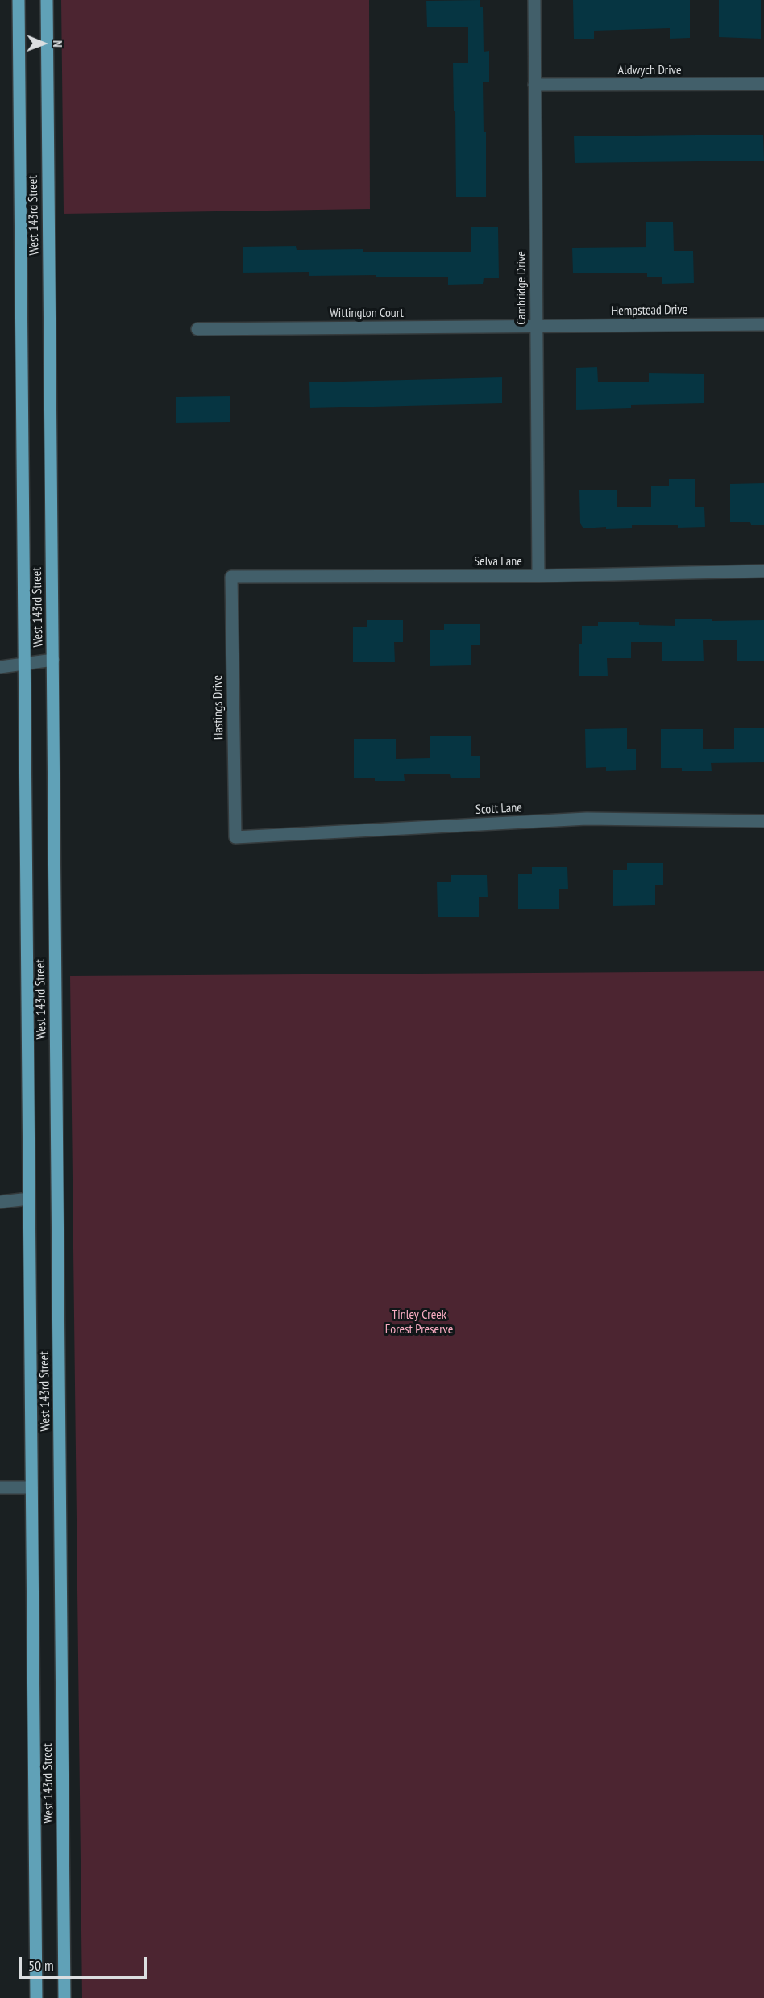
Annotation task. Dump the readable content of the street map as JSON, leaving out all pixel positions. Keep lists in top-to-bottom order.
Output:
{
  "streets": {
    "main road": ["West 143rd Street"],
    "street": [
      "Aldwych Drive",
      "Cambridge Drive",
      "Hempstead Drive",
      "Wittington Court",
      "Selva Lane",
      "Hastings Drive",
      "Scott Lane"
    ]
  },
  "crossings": [
    ["Aldwych Drive", "Cambridge Drive"],
    ["Cambridge Drive", "Hempstead Drive"],
    ["Cambridge Drive", "Wittington Court"],
    ["Cambridge Drive", "Selva Lane"],
    ["Hempstead Drive", "Wittington Court"],
    ["Selva Lane", "Hastings Drive"],
    ["Hastings Drive", "Scott Lane"]
  ],
  "parks": ["Tinley Creek Forest Preserve"],
  "scale_bar": "50 m",
  "north": "right"
}
